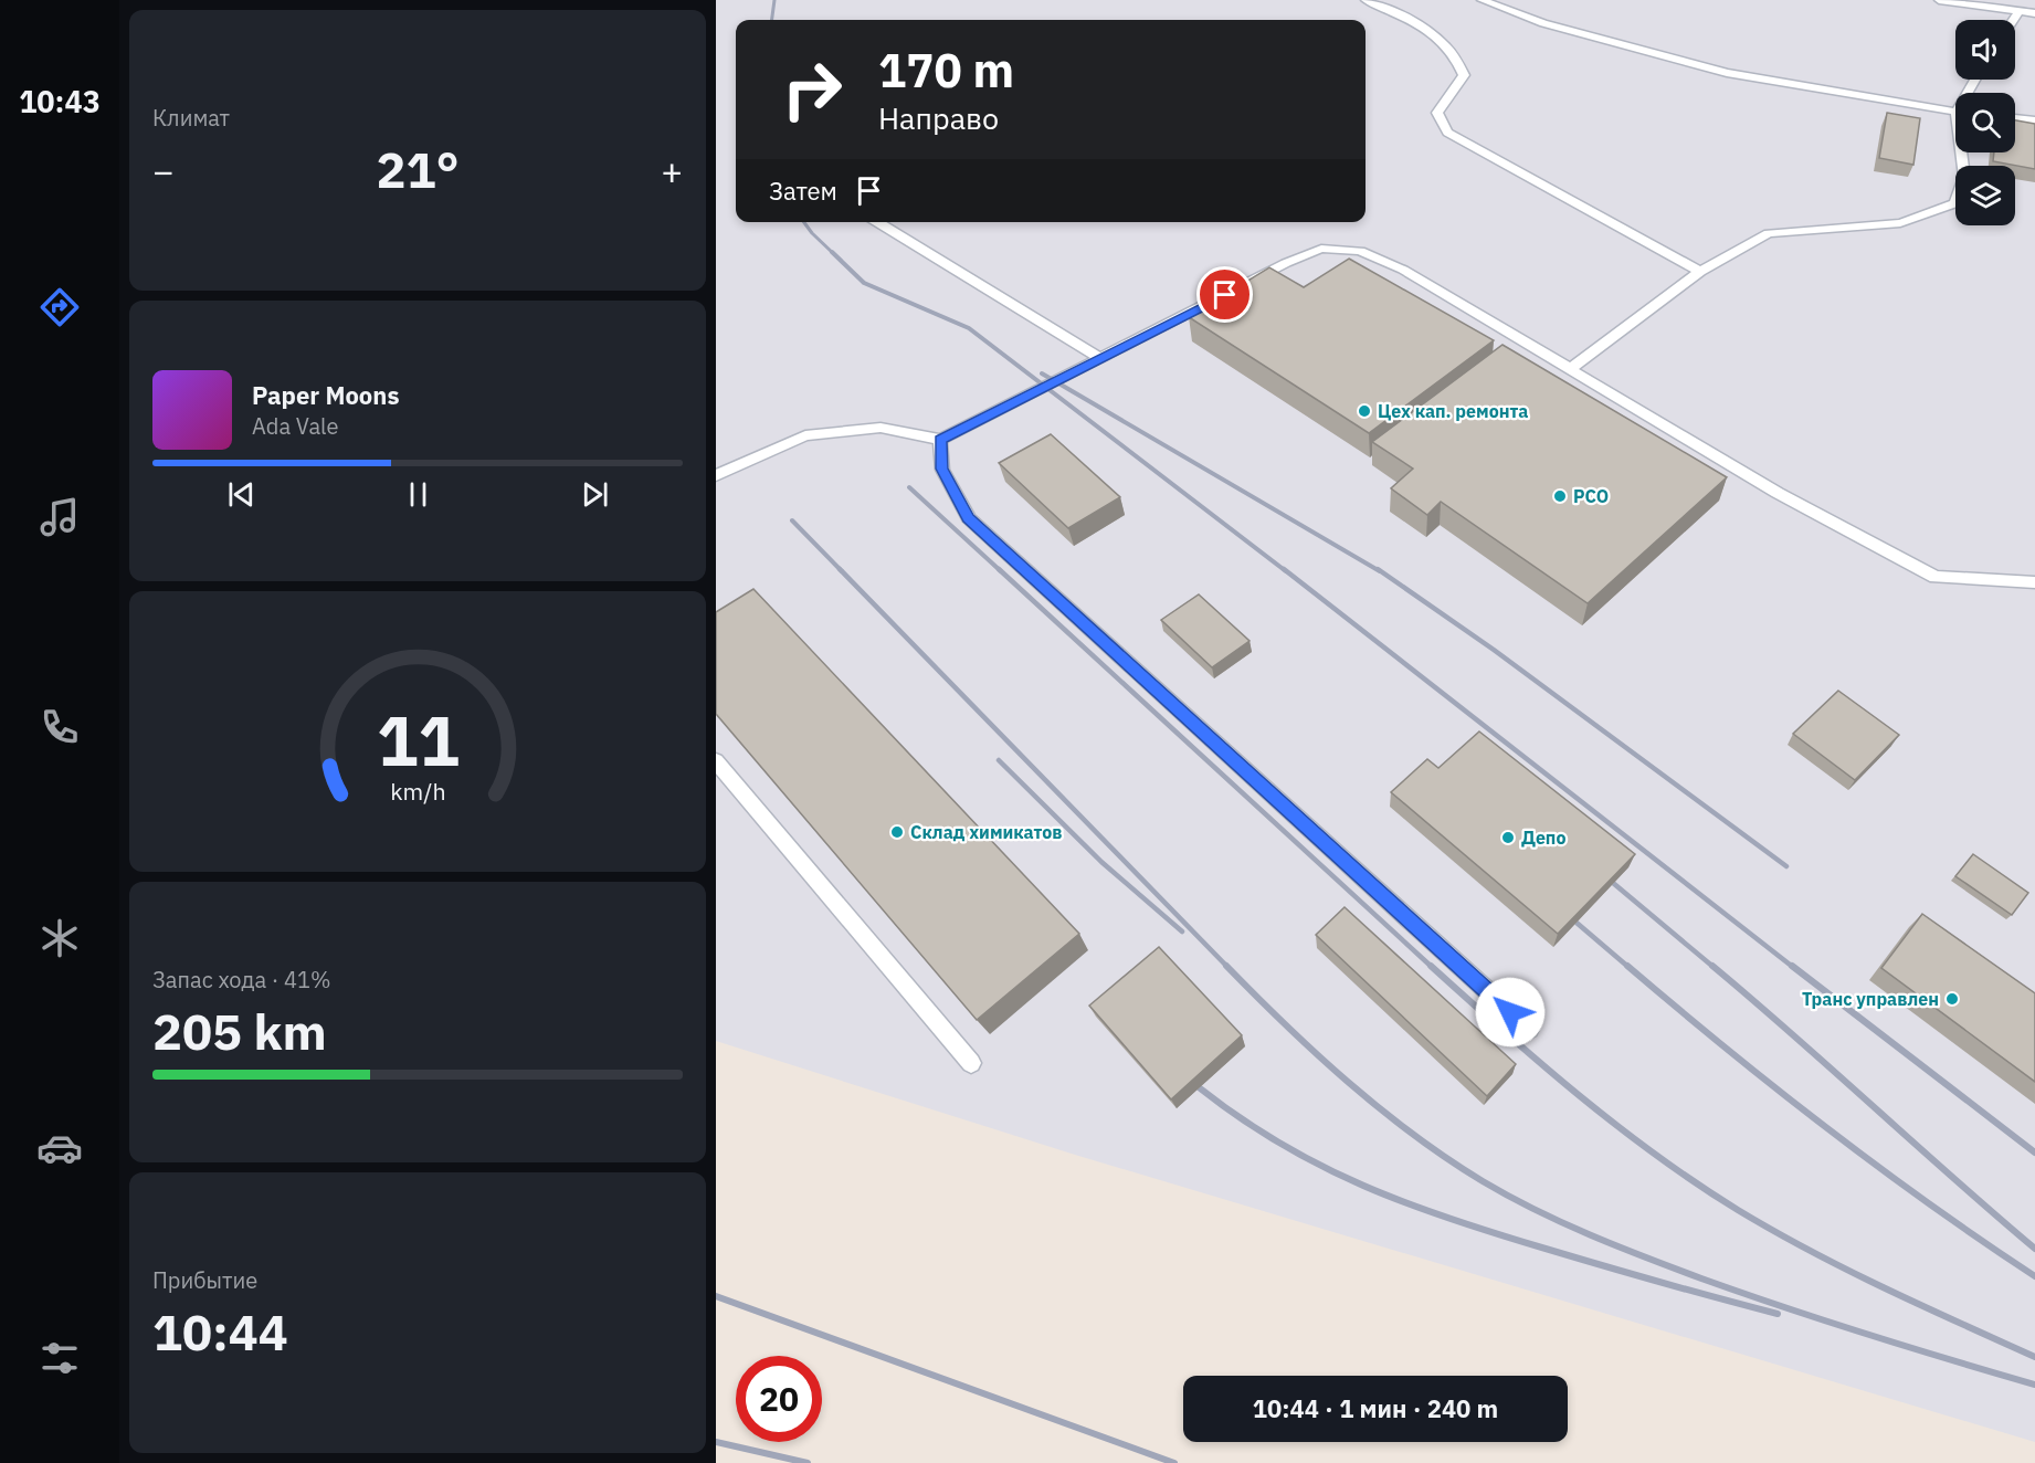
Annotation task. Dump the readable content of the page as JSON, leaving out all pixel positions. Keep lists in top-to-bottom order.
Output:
{
  "places": [
    "Цех кап. ремонта",
    "РСО",
    "Склад химикатов",
    "Депо",
    "Транс управлен"
  ],
  "page": {
    "tabs": "10:43",
    "tile": [
      "Климат",
      ["Запас хода · 41%", "205 km"],
      ["Прибытие", "10:44"]
    ],
    "turn": ["170 m", "Направо"],
    "heat": ["−", "21°", "+"],
    "then": "Затем",
    "song": ["Paper Moons", "Ada Vale"],
    "limit": "20",
    "trip": "10:44 · 1 мин · 240 m",
    "gauge": ["11", "km/h"]
  }
}
